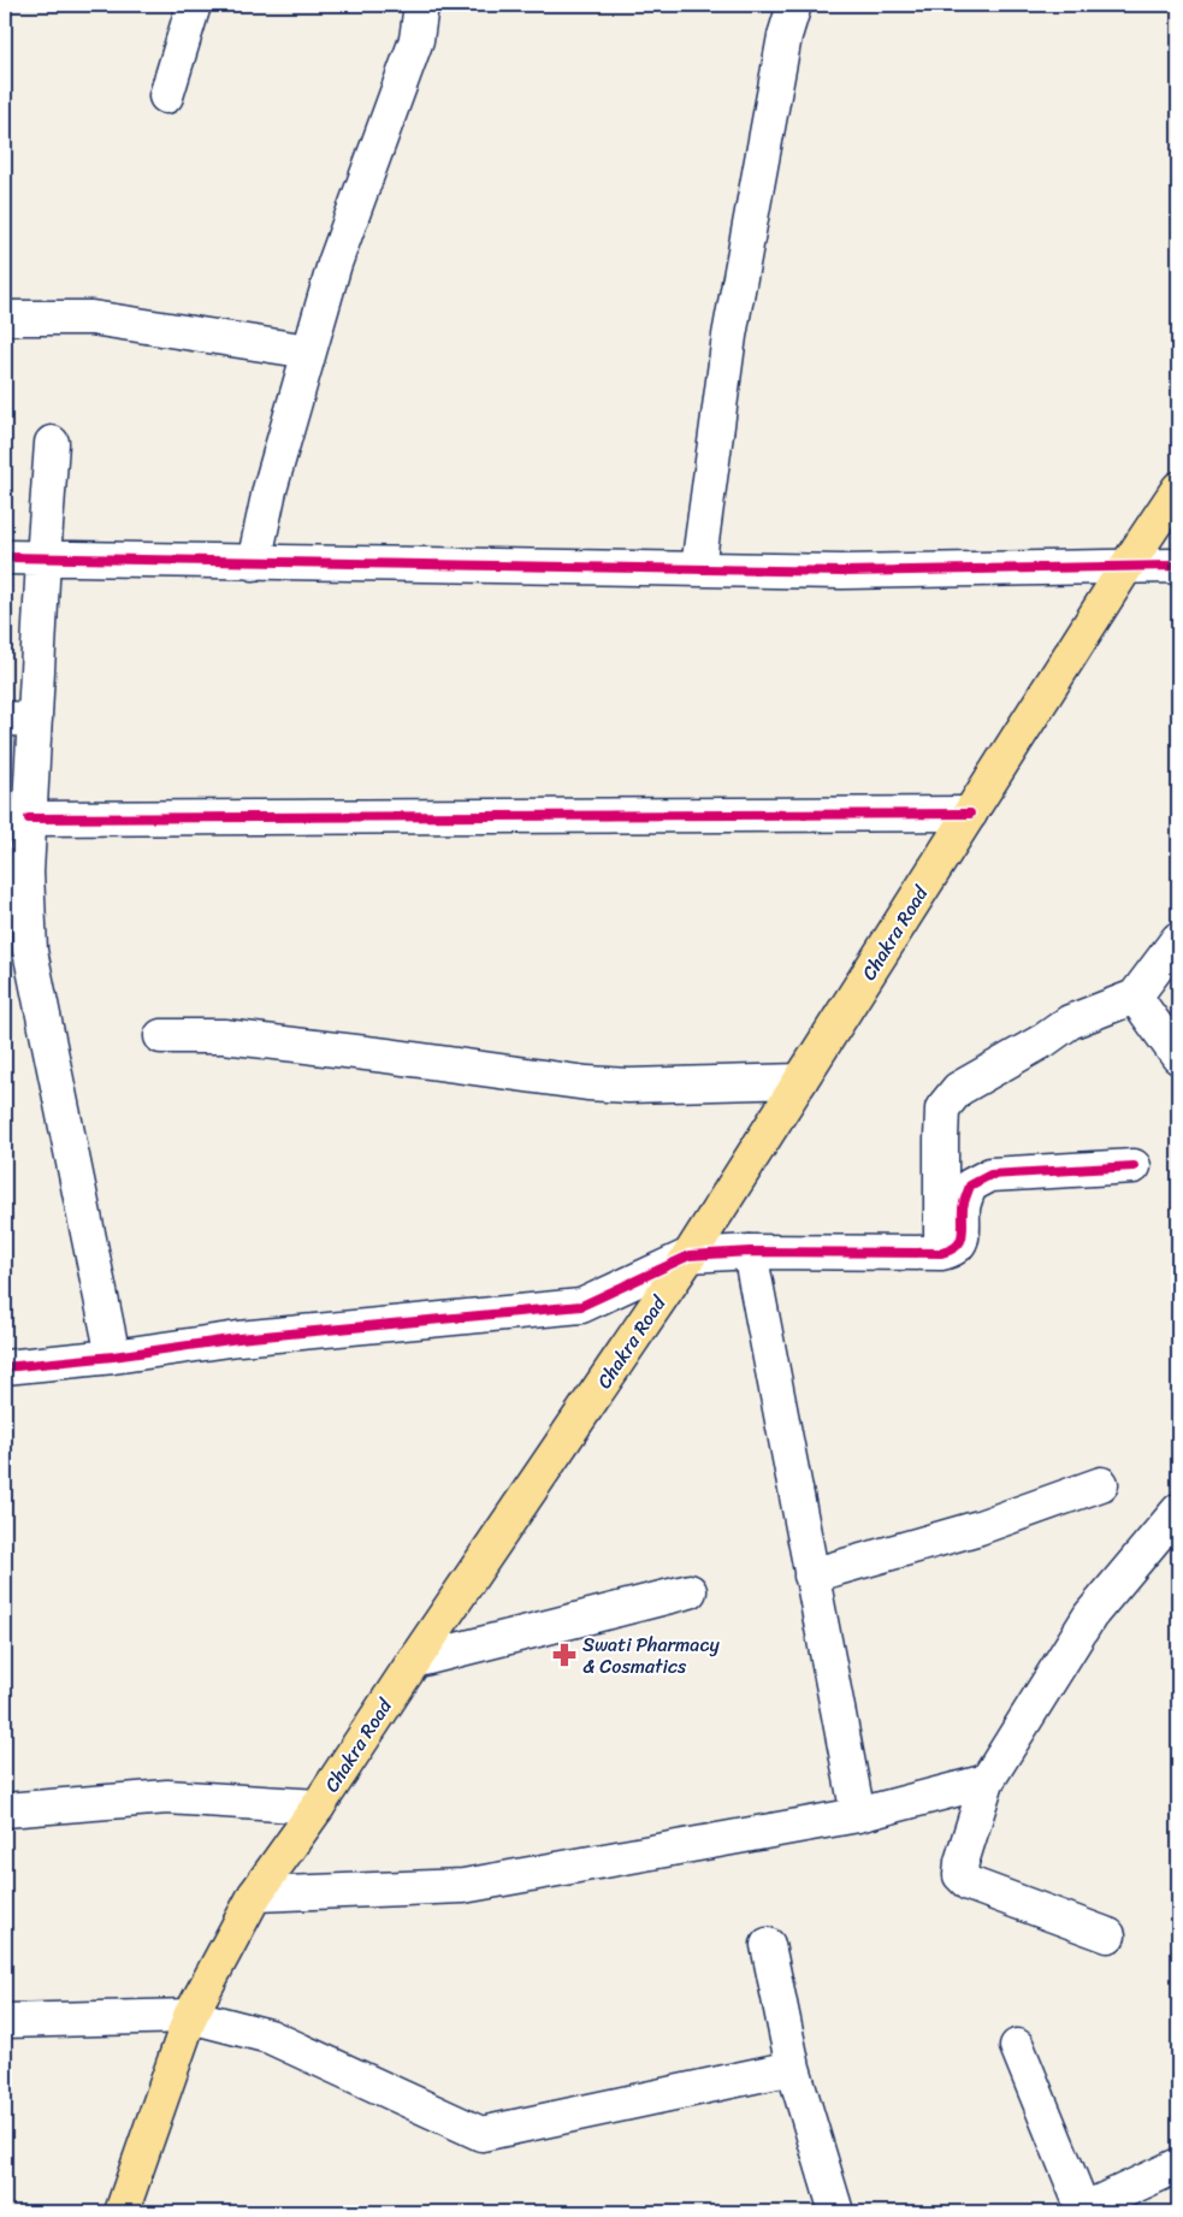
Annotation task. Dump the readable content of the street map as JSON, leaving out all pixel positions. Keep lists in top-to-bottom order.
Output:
{
  "streets": {
    "main road": ["Chakra Road"]
  },
  "places": {
    "pharmacy": ["Swati Pharmacy & Cosmatics"]
  }
}
